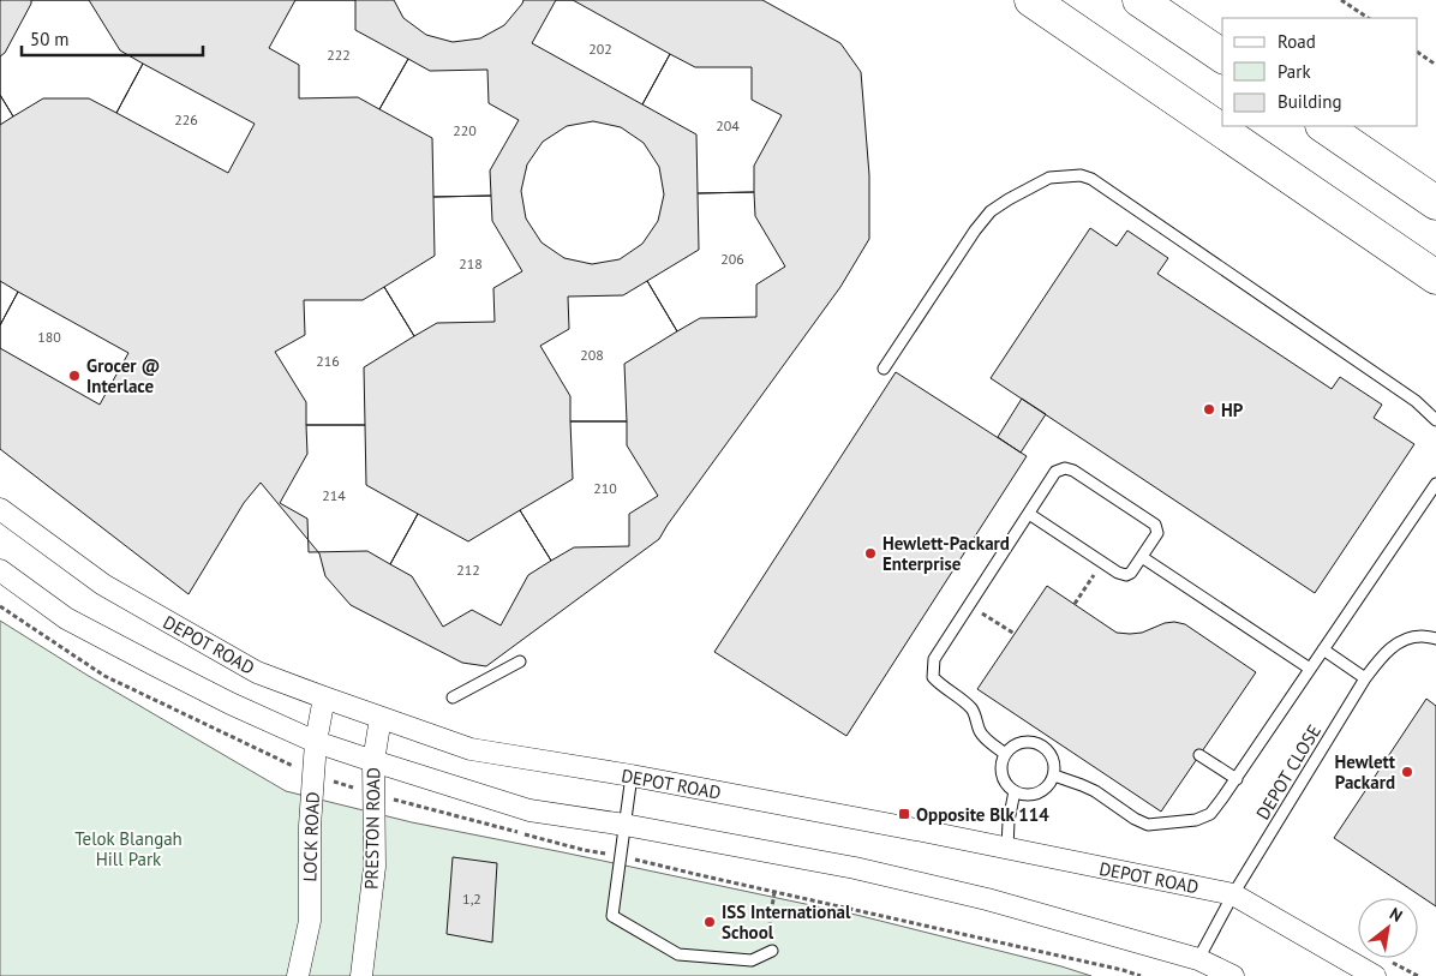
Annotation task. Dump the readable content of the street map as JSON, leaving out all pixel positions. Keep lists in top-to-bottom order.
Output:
{
  "streets": {
    "street": ["DEPOT ROAD", "PRESTON ROAD", "LOCK ROAD"],
    "lane": ["DEPOT CLOSE"]
  },
  "crossings": [
    ["DEPOT ROAD", "DEPOT CLOSE"],
    ["DEPOT ROAD", "PRESTON ROAD"],
    ["DEPOT ROAD", "LOCK ROAD"]
  ],
  "parks": ["Telok Blangah Hill Park"],
  "places": {
    "other": [
      "Grocer @ Interlace",
      "HP",
      "Hewlett-Packard Enterprise",
      "Hewlett Packard",
      "ISS International School"
    ],
    "transit": ["Opposite Blk 114"]
  },
  "house_numbers": [
    "202",
    "222",
    "226",
    "204",
    "220",
    "206",
    "218",
    "180",
    "208",
    "216",
    "210",
    "214",
    "212",
    "1,2"
  ],
  "legend": ["Road", "Park", "Building"],
  "scale_bar": "50 m",
  "north": "top right"
}
